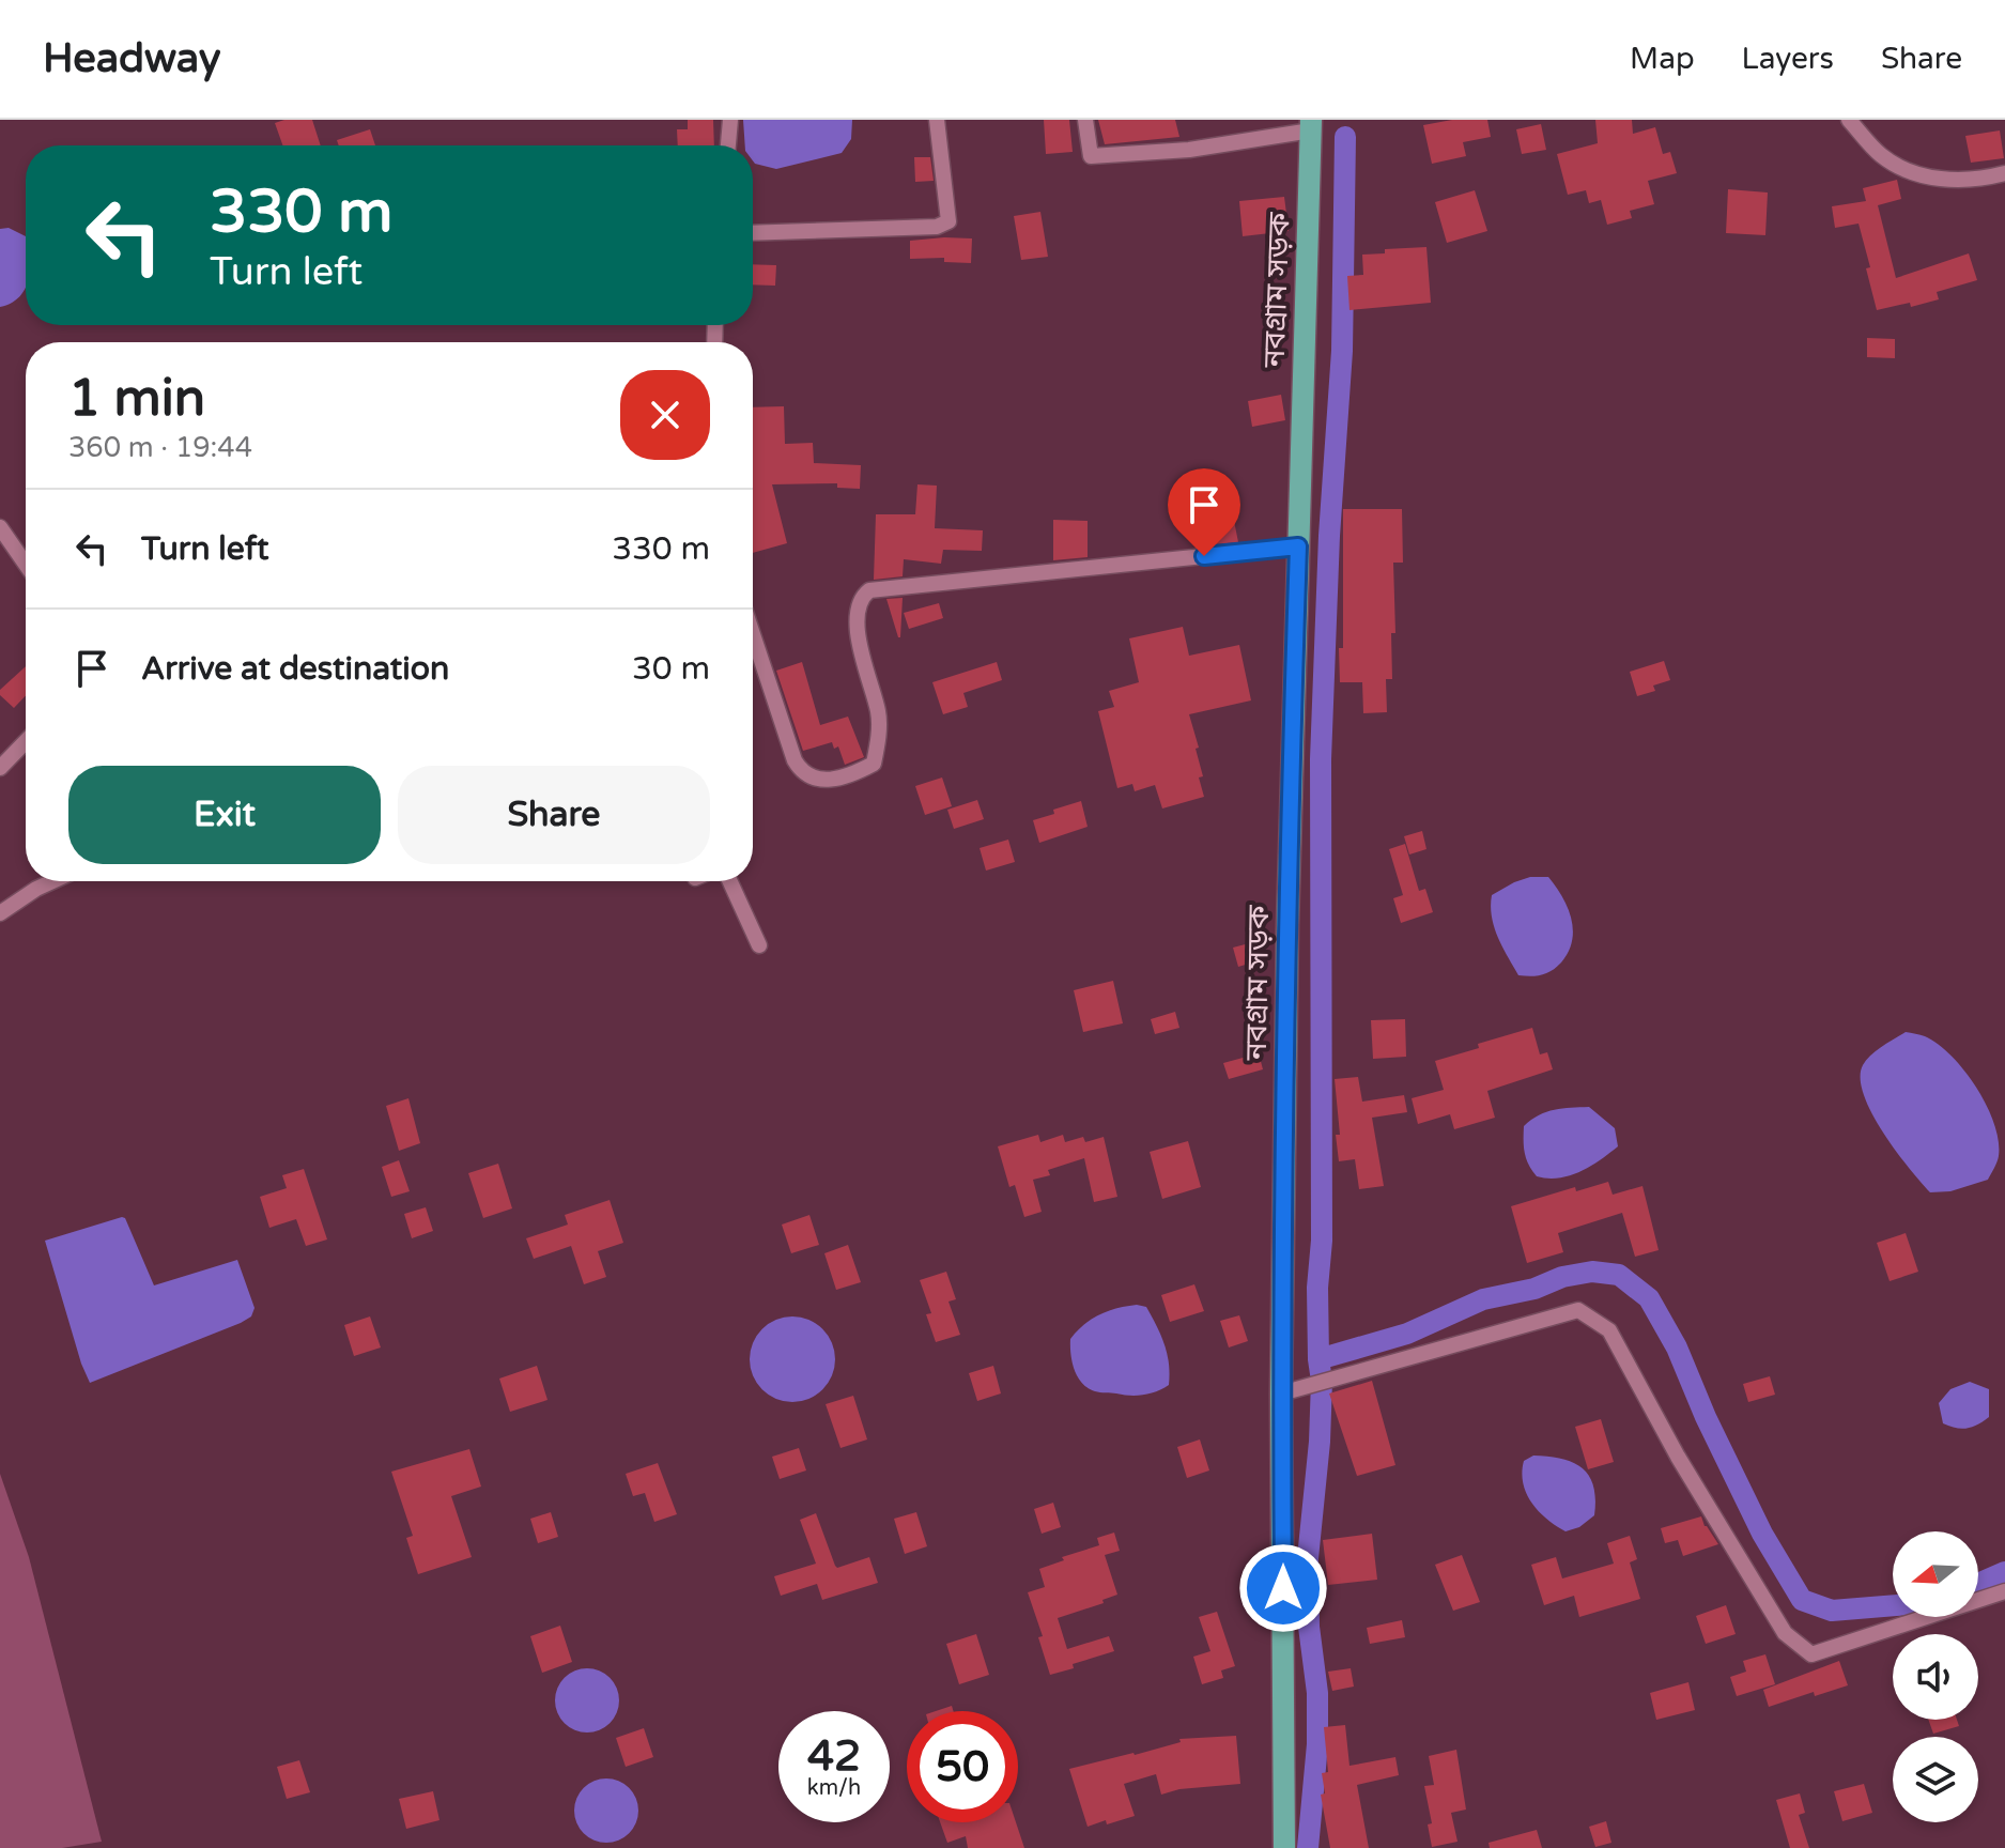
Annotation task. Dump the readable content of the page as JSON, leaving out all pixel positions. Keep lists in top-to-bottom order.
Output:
{
  "streets": {
    "main road": ["নবগ্রাম সড়ক"]
  },
  "north": "left",
  "page": {
    "header": "Headway",
    "nav": ["Map", "Layers", "Share"],
    "turn": ["330 m", "Turn left"],
    "heading": ["1 min", "360 m · 19:44"],
    "list": [
      {
        "name": "Turn left",
        "value": "330 m"
      },
      {
        "name": "Arrive at destination",
        "value": "30 m"
      }
    ],
    "buttons": ["Exit", "Share"],
    "speed": "42 km/h",
    "limit": "50"
  }
}
